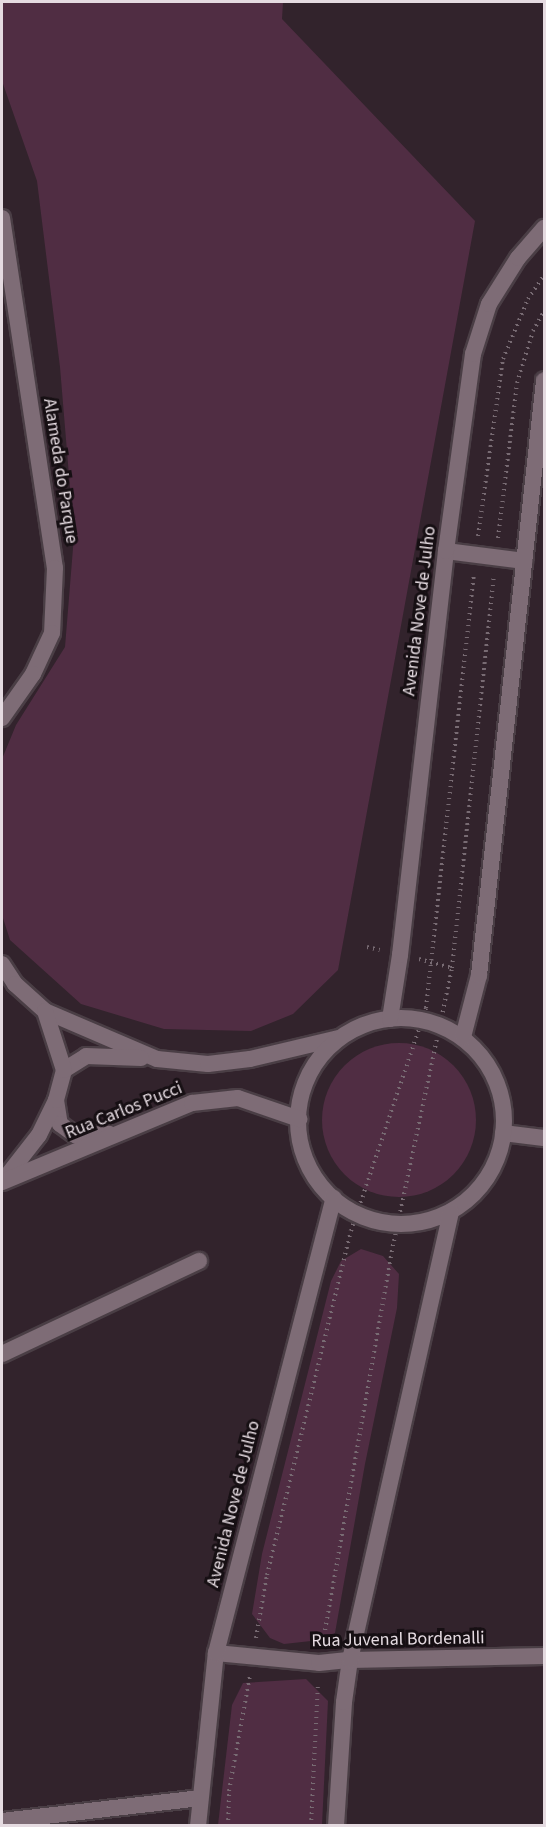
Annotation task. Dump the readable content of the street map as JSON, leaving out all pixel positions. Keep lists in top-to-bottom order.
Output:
{
  "streets": {
    "street": [
      "Alameda do Parque",
      "Avenida Nove de Julho",
      "Rua Carlos Pucci",
      "Rua Juvenal Bordenalli"
    ]
  },
  "crossings": [
    ["Avenida Nove de Julho", "Rua Juvenal Bordenalli"]
  ]
}
